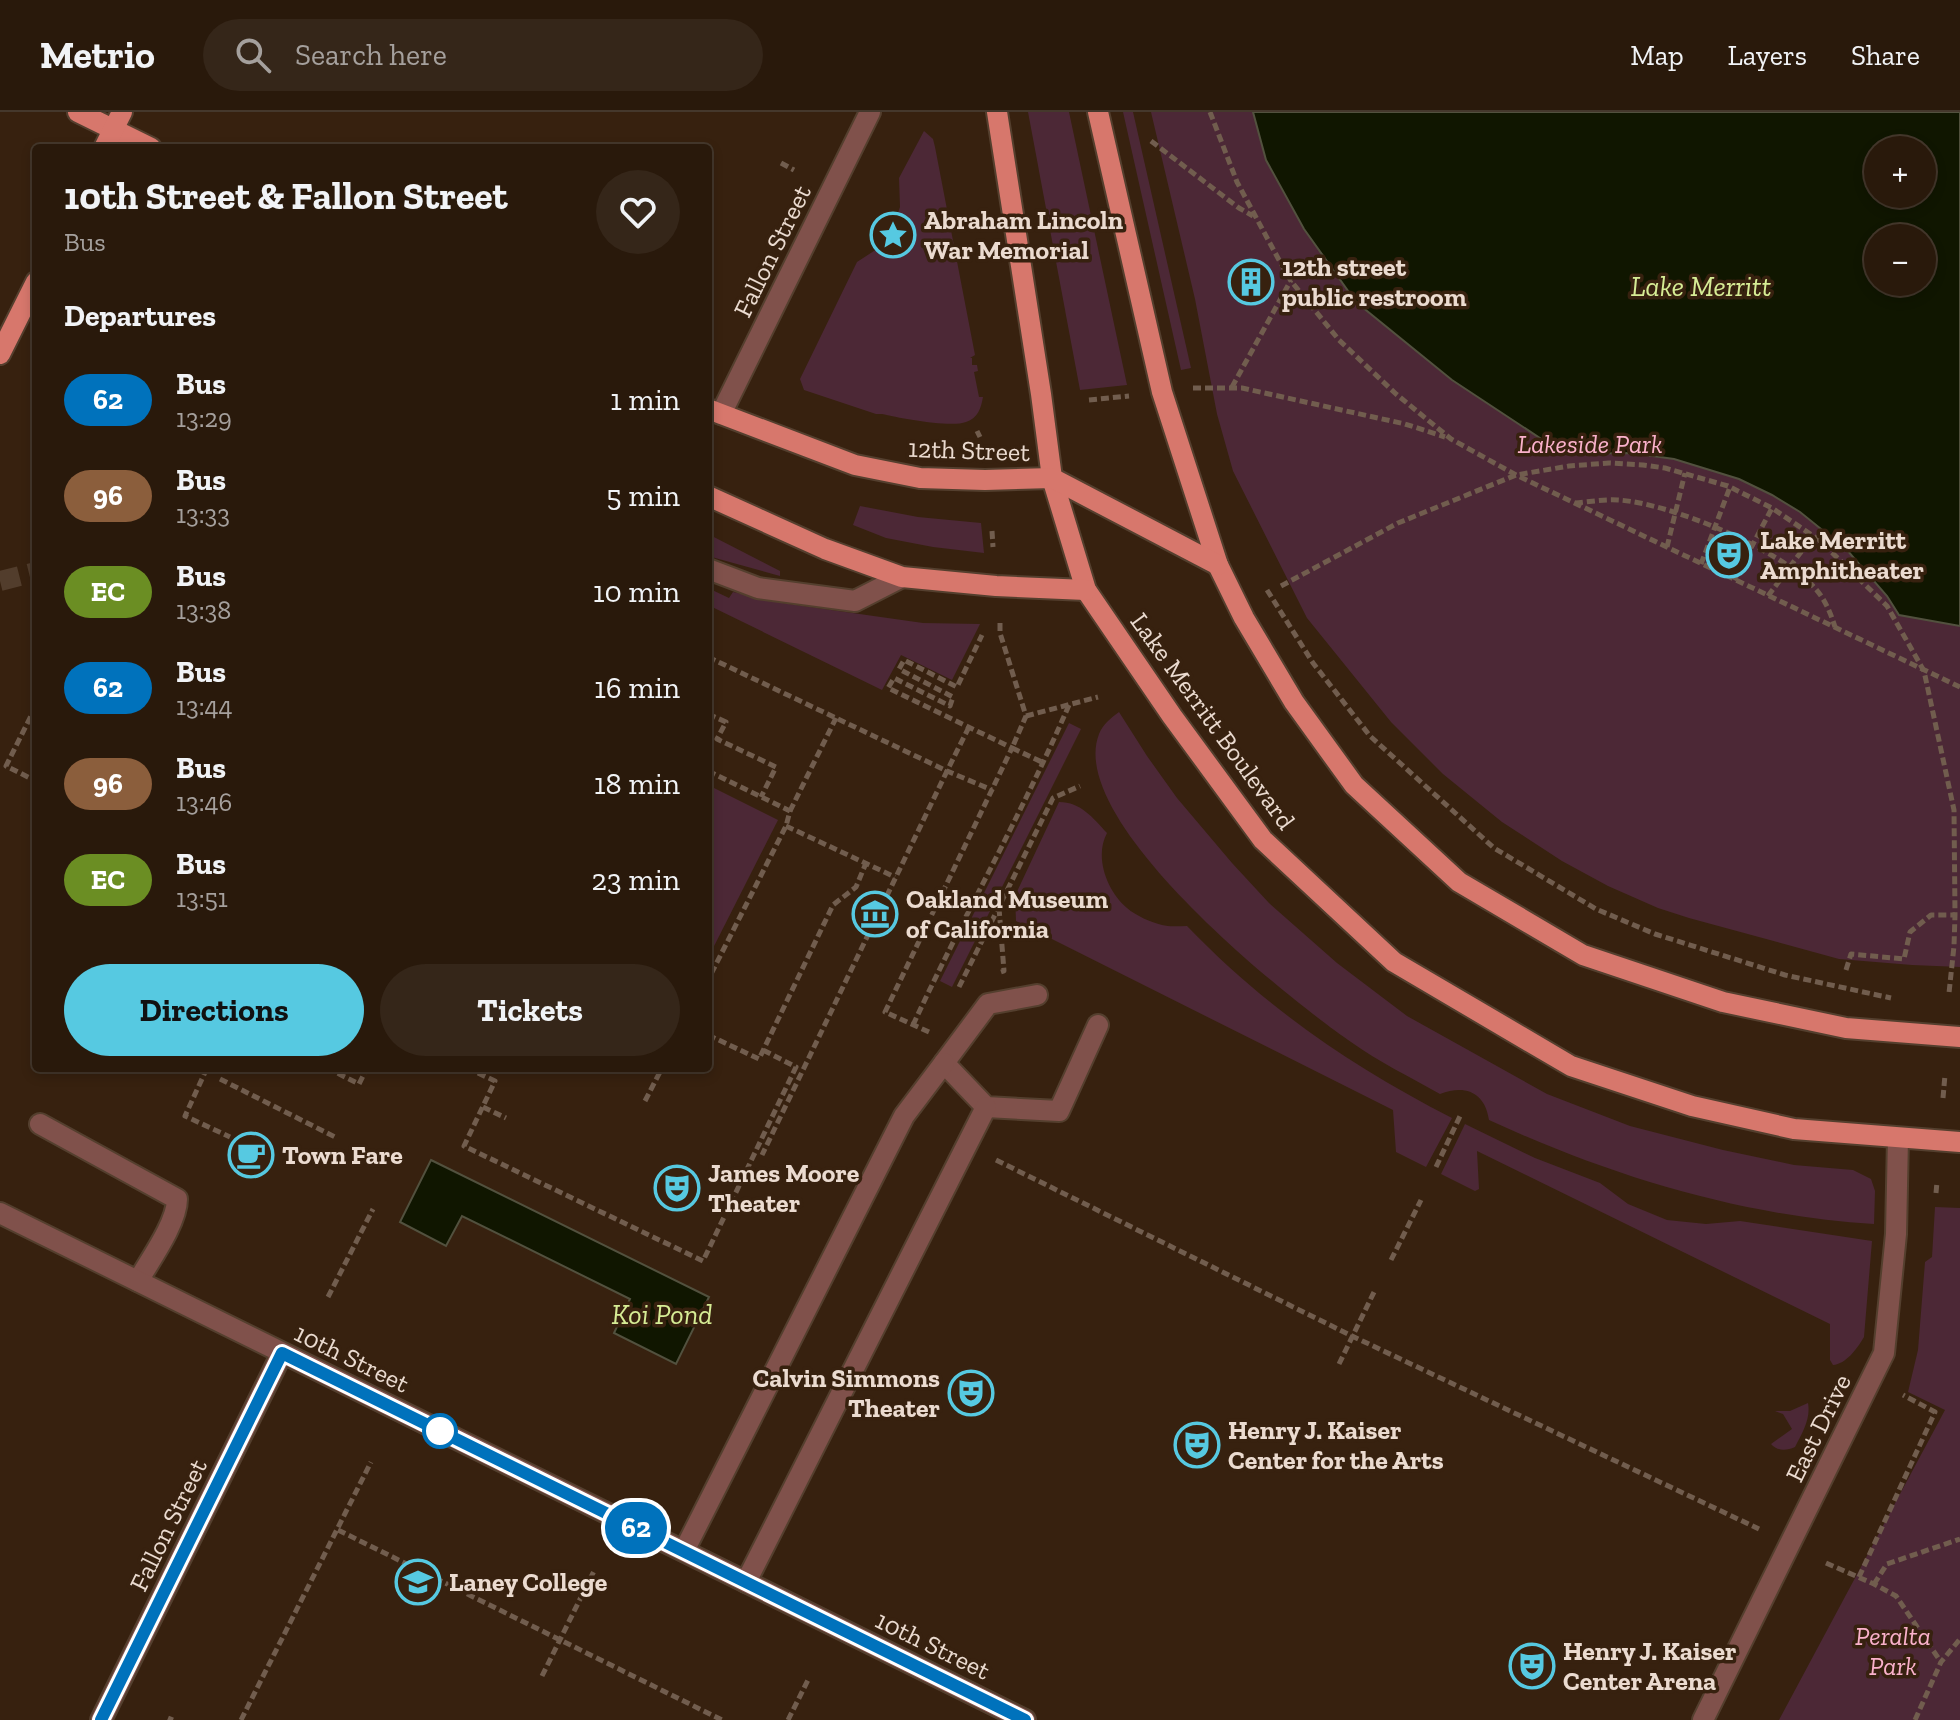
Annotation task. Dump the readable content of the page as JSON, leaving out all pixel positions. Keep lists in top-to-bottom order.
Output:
{
  "streets": {
    "main road": ["12th Street", "Lake Merritt Boulevard"],
    "street": ["Fallon Street", "10th Street", "East Drive"]
  },
  "crossings": [
    ["Fallon Street", "12th Street"],
    ["Fallon Street", "10th Street"],
    ["12th Street", "Lake Merritt Boulevard"],
    ["Lake Merritt Boulevard", "East Drive"]
  ],
  "water": ["Lake Merritt", "Koi Pond"],
  "parks": ["Lakeside Park", "Peralta Park"],
  "places": {
    "place": ["Abraham Lincoln War Memorial"],
    "building": ["12th street public restroom"],
    "theatre": [
      "Lake Merritt Amphitheater",
      "James Moore Theater",
      "Calvin Simmons Theater",
      "Henry J. Kaiser Center for the Arts",
      "Henry J. Kaiser Center Arena"
    ],
    "museum": ["Oakland Museum of California"],
    "cafe": ["Town Fare"],
    "school or university": ["Laney College"]
  },
  "lines": ["bus line 62"],
  "page": {
    "header": "Metrio",
    "search": "Search here",
    "nav": ["Map", "Layers", "Share"],
    "on_map": "62",
    "map_buttons": ["+", "−"],
    "heading": [
      ["10th Street & Fallon Street", "Bus"],
      "Departures"
    ],
    "list": [
      {
        "mark": "62",
        "name": "Bus",
        "note": "13:29",
        "value": "1 min"
      },
      {
        "mark": "96",
        "name": "Bus",
        "note": "13:33",
        "value": "5 min"
      },
      {
        "mark": "EC",
        "name": "Bus",
        "note": "13:38",
        "value": "10 min"
      },
      {
        "mark": "62",
        "name": "Bus",
        "note": "13:44",
        "value": "16 min"
      },
      {
        "mark": "96",
        "name": "Bus",
        "note": "13:46",
        "value": "18 min"
      },
      {
        "mark": "EC",
        "name": "Bus",
        "note": "13:51",
        "value": "23 min"
      }
    ],
    "buttons": ["Directions", "Tickets"]
  }
}
